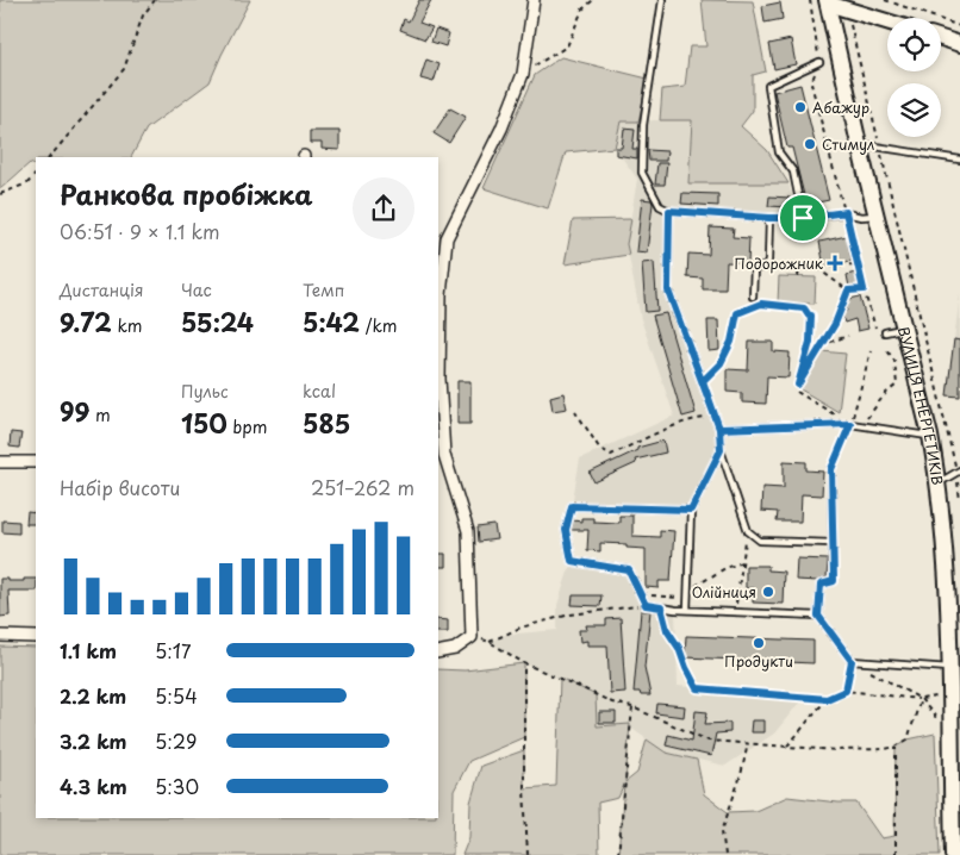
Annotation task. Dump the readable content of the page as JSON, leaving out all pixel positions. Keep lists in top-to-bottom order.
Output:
{
  "streets": {
    "main road": ["ВУЛИЦЯ ЕНЕРГЕТИКІВ"]
  },
  "places": {
    "other": [
      "Абажур",
      "Стимул",
      "Олійниця",
      "Продукти"
    ],
    "health": ["Подорожник"]
  },
  "page": {
    "heading": ["Ранкова пробіжка", "06:51 · 9 × 1.1 km"],
    "stats": [
      ["Дистанція", "9.72 km"],
      ["Час", "55:24"],
      ["Темп", "5:42 /km"],
      ["99 m"],
      ["Пульс", "150 bpm"],
      ["kcal", "585"]
    ],
    "chart": ["Набір висоти", "251–262 m"],
    "list": [
      {
        "name": "1.1 km",
        "note": "5:17"
      },
      {
        "name": "2.2 km",
        "note": "5:54"
      },
      {
        "name": "3.2 km",
        "note": "5:29"
      },
      {
        "name": "4.3 km",
        "note": "5:30"
      }
    ]
  }
}
